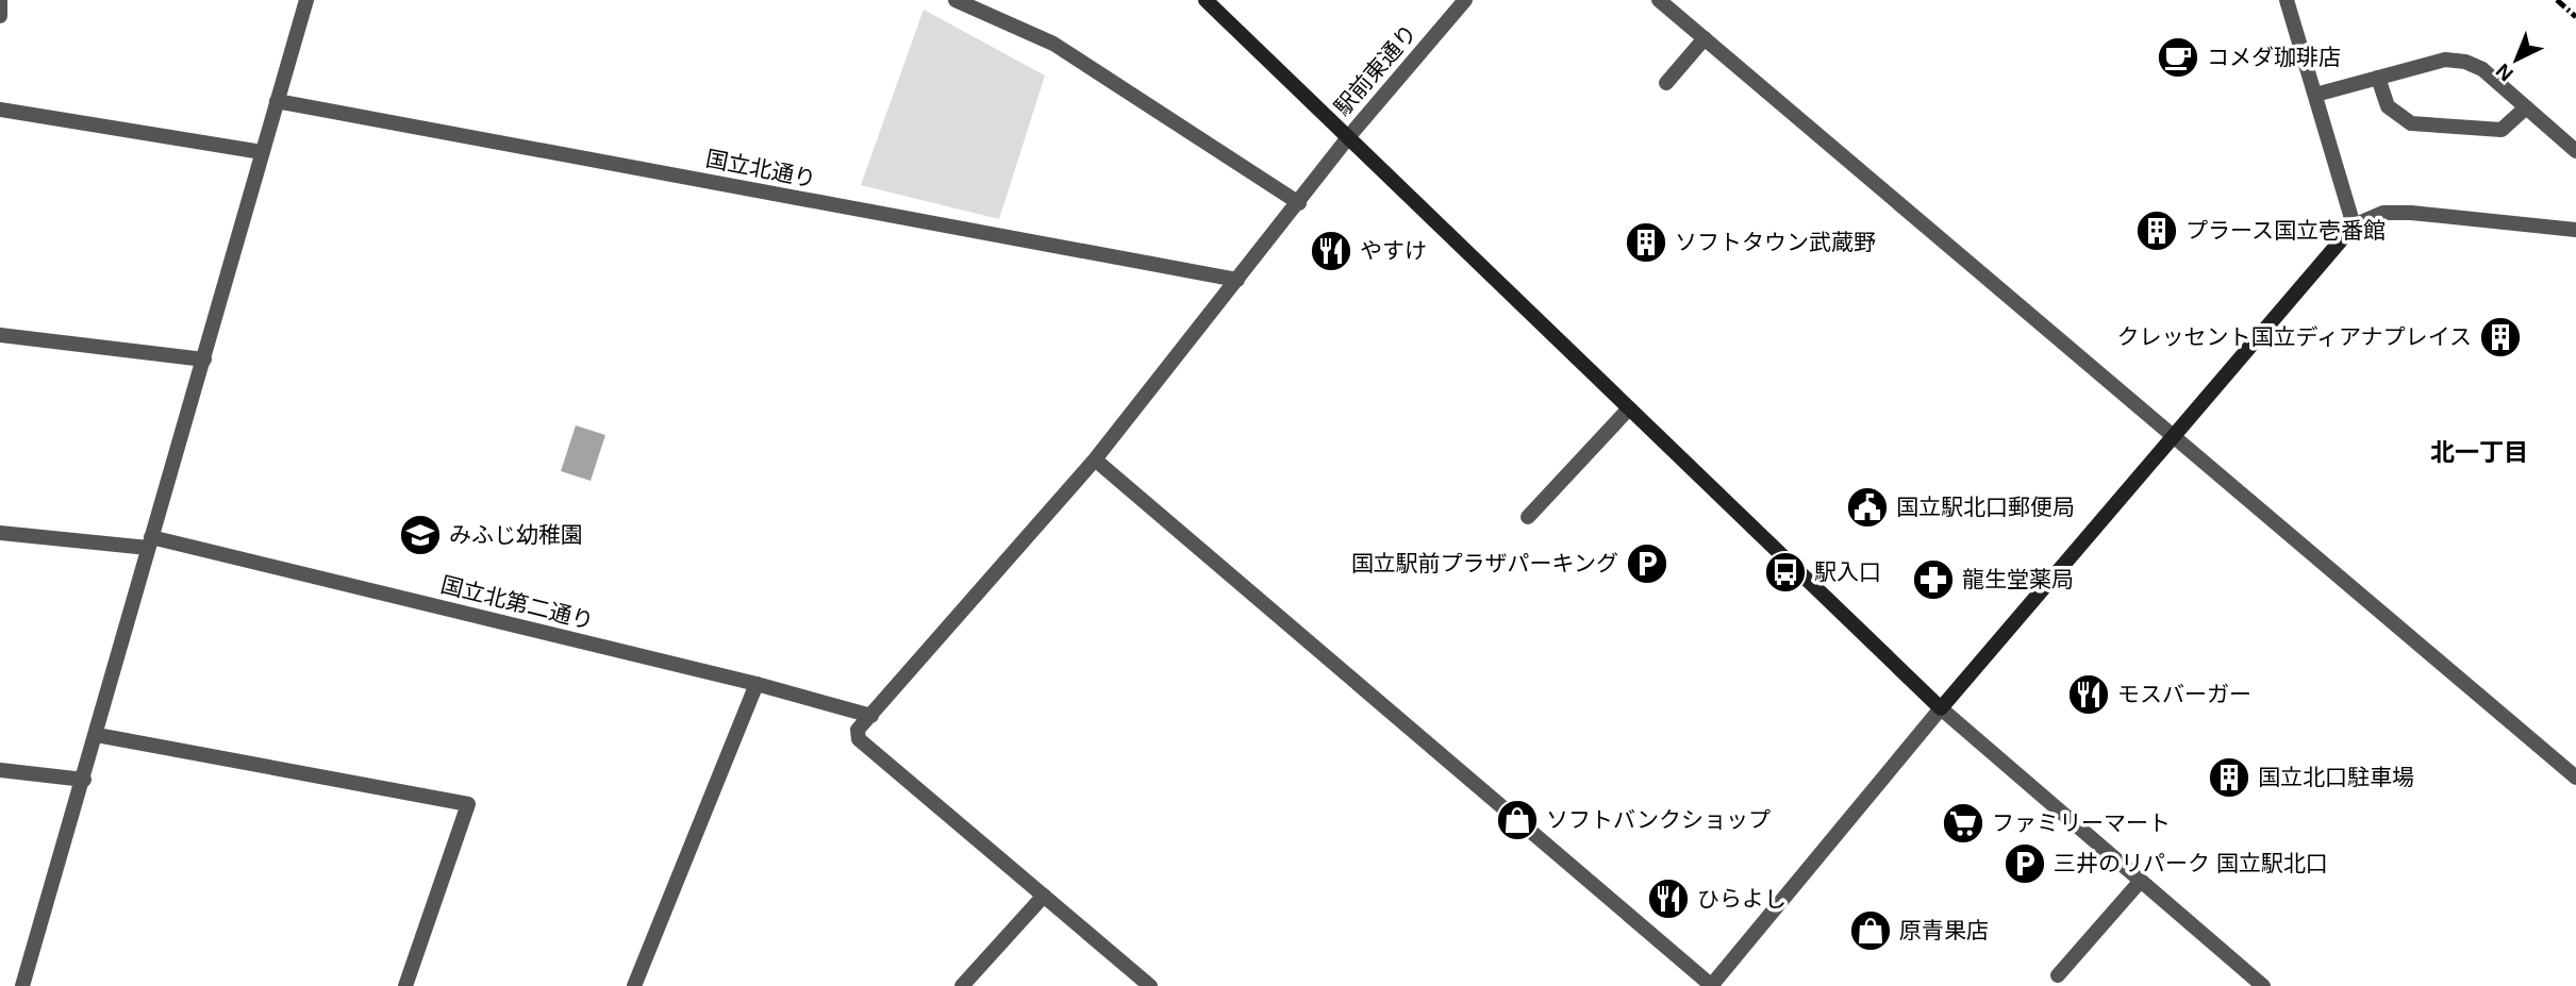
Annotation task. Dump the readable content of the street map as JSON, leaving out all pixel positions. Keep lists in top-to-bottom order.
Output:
{
  "streets": {
    "street": ["駅前東通り", "国立北通り", "国立北第二通り"]
  },
  "crossings": [
    ["駅前東通り", "国立北通り"],
    ["駅前東通り", "国立北第二通り"]
  ],
  "districts": ["北一丁目"],
  "places": {
    "cafe": ["コメダ珈琲店"],
    "building": [
      "プラース国立壱番館",
      "ソフトタウン武蔵野",
      "クレッセント国立ディアナプレイス",
      "国立北口駐車場"
    ],
    "restaurant": ["やすけ", "モスバーガー", "ひらよし"],
    "public building": ["国立駅北口郵便局"],
    "school or university": ["みふじ幼稚園"],
    "parking": ["国立駅前プラザパーキング", "三井のリパーク 国立駅北口"],
    "bus stop": ["駅入口"],
    "pharmacy": ["龍生堂薬局"],
    "shop": ["ソフトバンクショップ", "原青果店"],
    "supermarket": ["ファミリーマート"]
  },
  "north": "bottom left"
}
